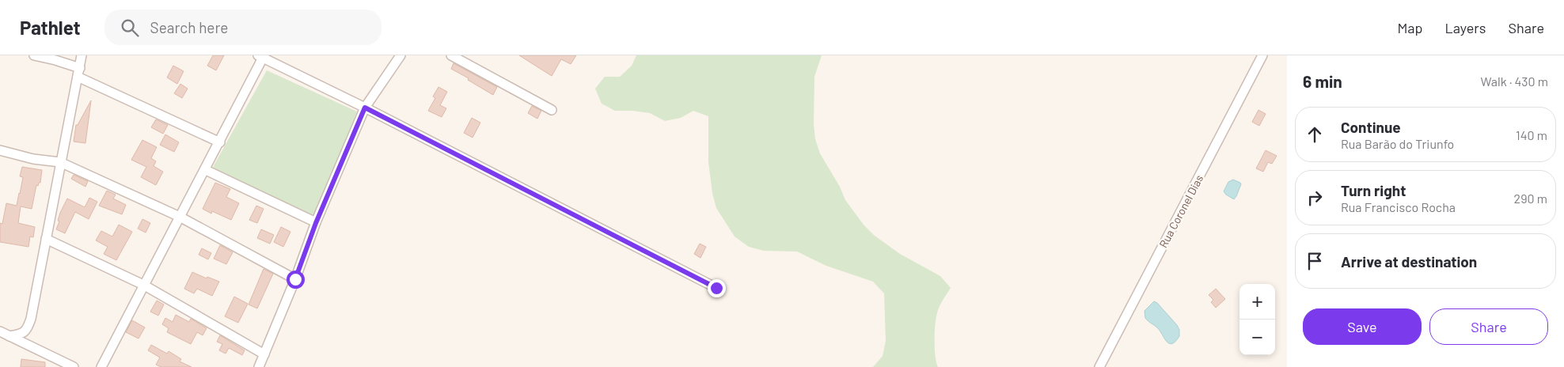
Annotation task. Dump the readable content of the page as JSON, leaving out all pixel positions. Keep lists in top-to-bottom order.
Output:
{
  "streets": {
    "street": ["Rua Coronel Dias"]
  },
  "page": {
    "header": "Pathlet",
    "search": "Search here",
    "nav": ["Map", "Layers", "Share"],
    "heading": ["6 min", "Walk · 430 m"],
    "list": [
      ["Continue", "Rua Barão do Triunfo", "140 m"],
      ["Turn right", "Rua Francisco Rocha", "290 m"],
      "Arrive at destination"
    ],
    "map_buttons": ["+", "−"],
    "buttons": ["Save", "Share"]
  }
}
